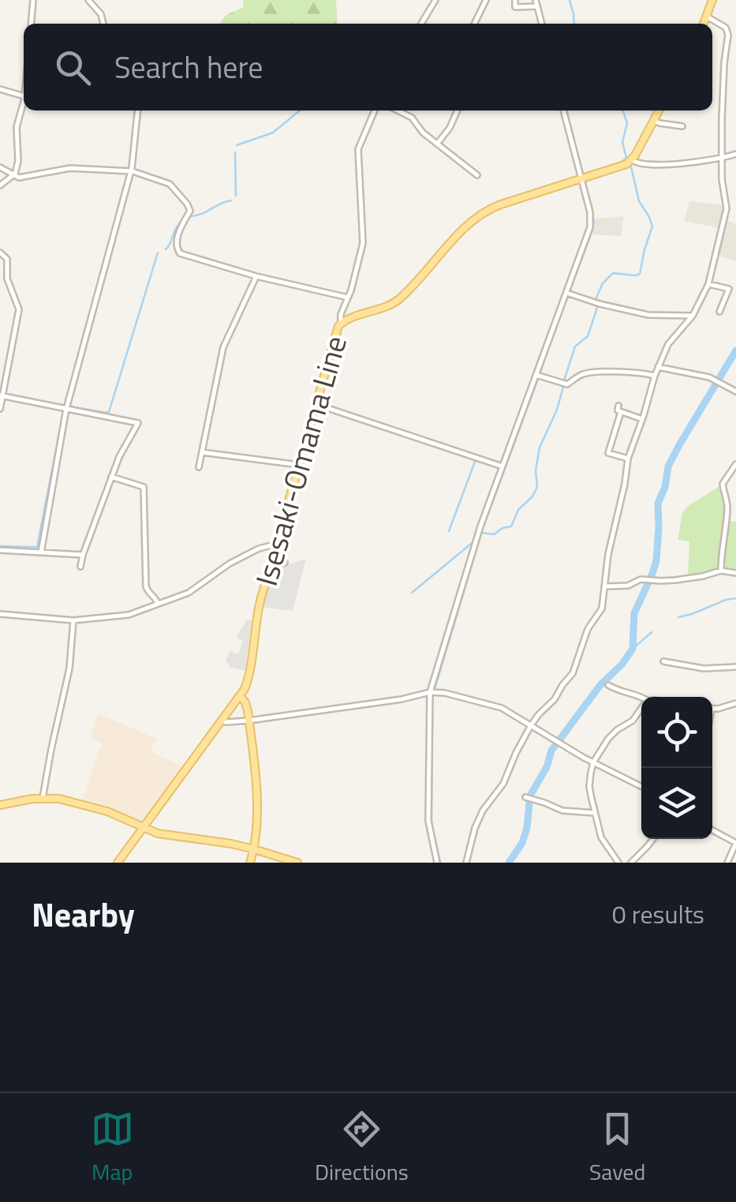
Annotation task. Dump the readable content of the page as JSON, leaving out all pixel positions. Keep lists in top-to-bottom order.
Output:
{
  "streets": {
    "main road": ["Isesaki-Omama Line"]
  },
  "page": {
    "search": "Search here",
    "heading": ["Nearby", "0 results"],
    "nav": ["Map", "Directions", "Saved"]
  }
}
